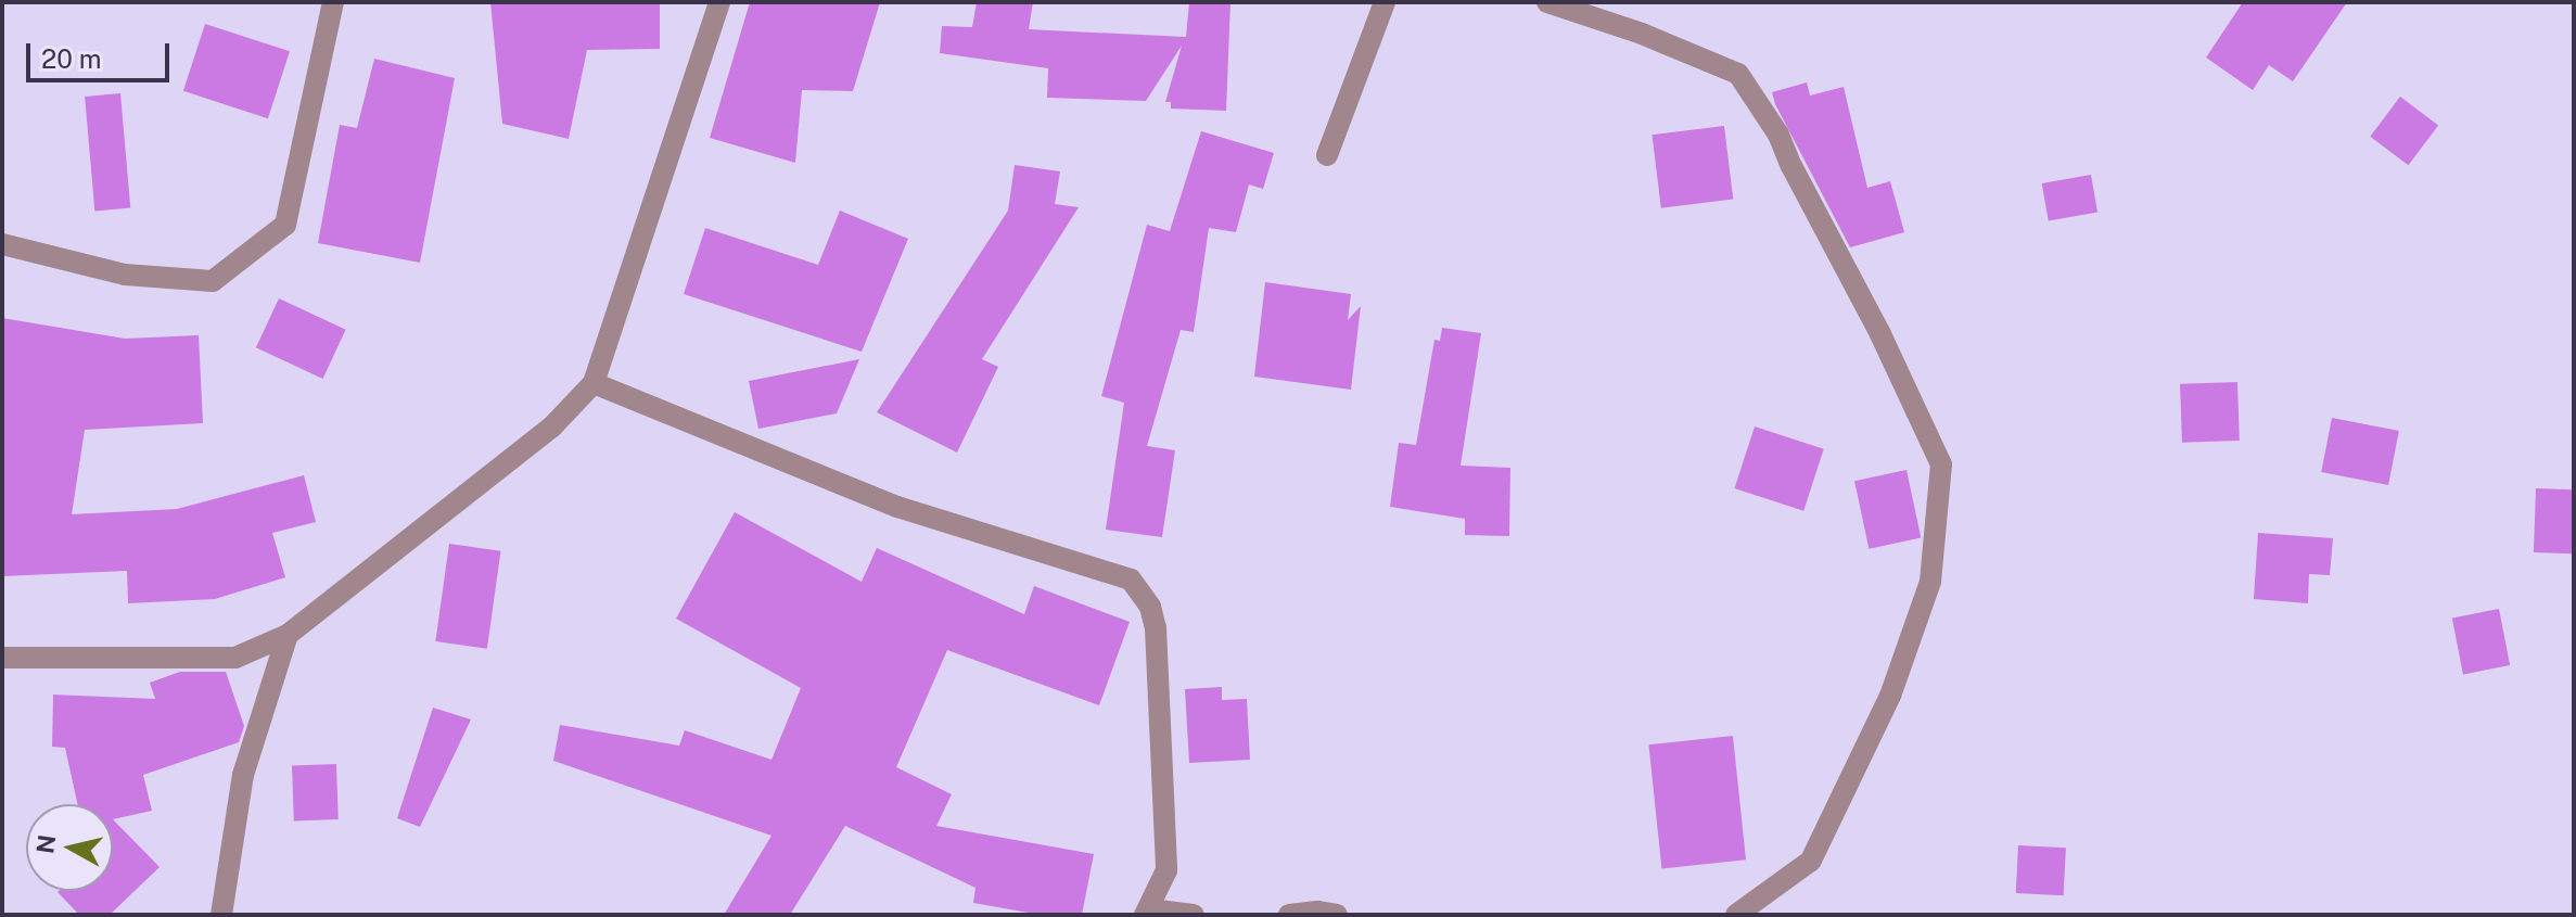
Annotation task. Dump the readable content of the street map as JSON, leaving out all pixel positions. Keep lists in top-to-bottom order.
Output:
{
  "scale_bar": "20 m",
  "north": "left"
}
